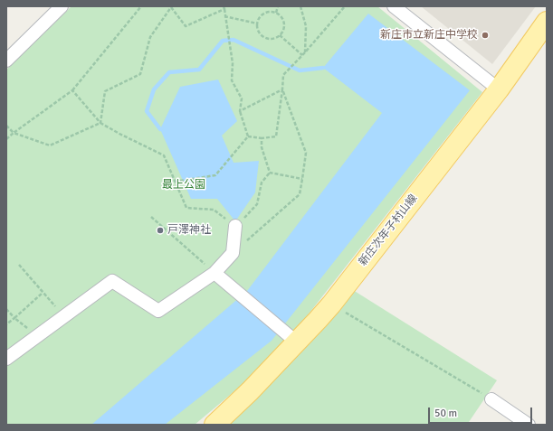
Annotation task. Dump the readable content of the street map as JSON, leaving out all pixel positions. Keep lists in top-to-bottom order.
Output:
{
  "streets": {
    "main road": ["新庄次年子村山線"]
  },
  "parks": ["最上公園"],
  "places": ["新庄市立新庄中学校", "戸澤神社"],
  "scale_bar": "50 m"
}
